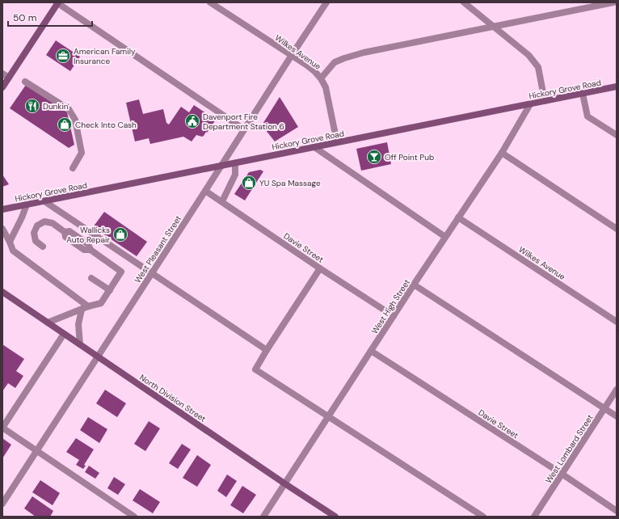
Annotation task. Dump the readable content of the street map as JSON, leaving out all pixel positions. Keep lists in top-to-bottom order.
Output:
{
  "streets": {
    "main road": ["Hickory Grove Road", "North Division Street"],
    "street": [
      "Wilkes Avenue",
      "Davie Street",
      "West Pleasant Street",
      "West High Street",
      "West Lombard Street"
    ]
  },
  "crossings": [
    ["Wilkes Avenue", "Hickory Grove Road"],
    ["Wilkes Avenue", "West Pleasant Street"],
    ["Wilkes Avenue", "West High Street"],
    ["Hickory Grove Road", "West Pleasant Street"],
    ["Hickory Grove Road", "West High Street"],
    ["Davie Street", "West Pleasant Street"],
    ["Davie Street", "West High Street"],
    ["Davie Street", "West Lombard Street"],
    ["West Pleasant Street", "North Division Street"],
    ["West High Street", "North Division Street"]
  ],
  "places": {
    "office": ["American Family Insurance"],
    "restaurant": ["Dunkin'"],
    "public building": ["Davenport Fire Department Station 6"],
    "shop": ["Check Into Cash", "YU Spa Massage", "Wallicks Auto Repair"],
    "bar": ["Off Point Pub"]
  },
  "scale_bar": "50 m"
}
